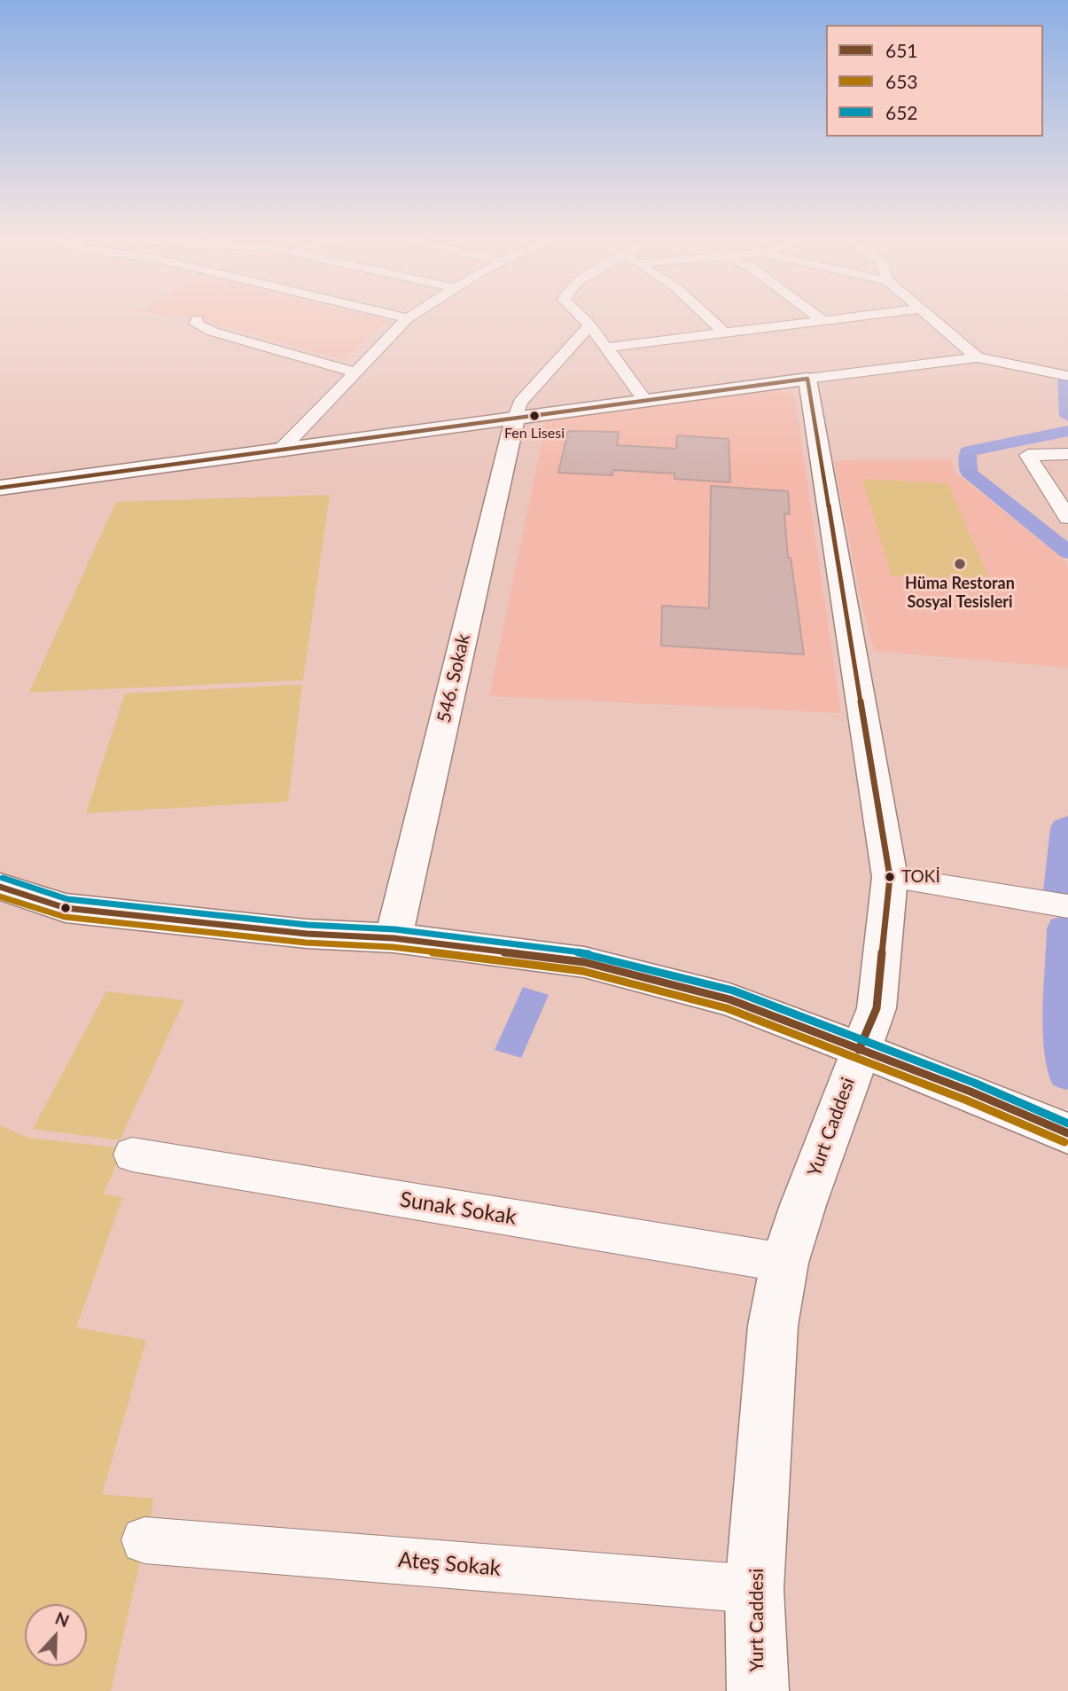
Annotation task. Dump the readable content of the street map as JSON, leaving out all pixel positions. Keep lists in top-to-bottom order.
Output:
{
  "streets": {
    "main road": ["546. Sokak", "Yurt Caddesi"],
    "street": ["Sunak Sokak", "Ateş Sokak"]
  },
  "crossings": [
    ["Yurt Caddesi", "Sunak Sokak"],
    ["Yurt Caddesi", "Ateş Sokak"]
  ],
  "places": ["Fen Lisesi", "Hüma Restoran Sosyal Tesisleri", "TOKİ"],
  "lines": ["transit line 651", "transit line 652", "transit line 653"],
  "legend": ["651", "653", "652"],
  "north": "top"
}
